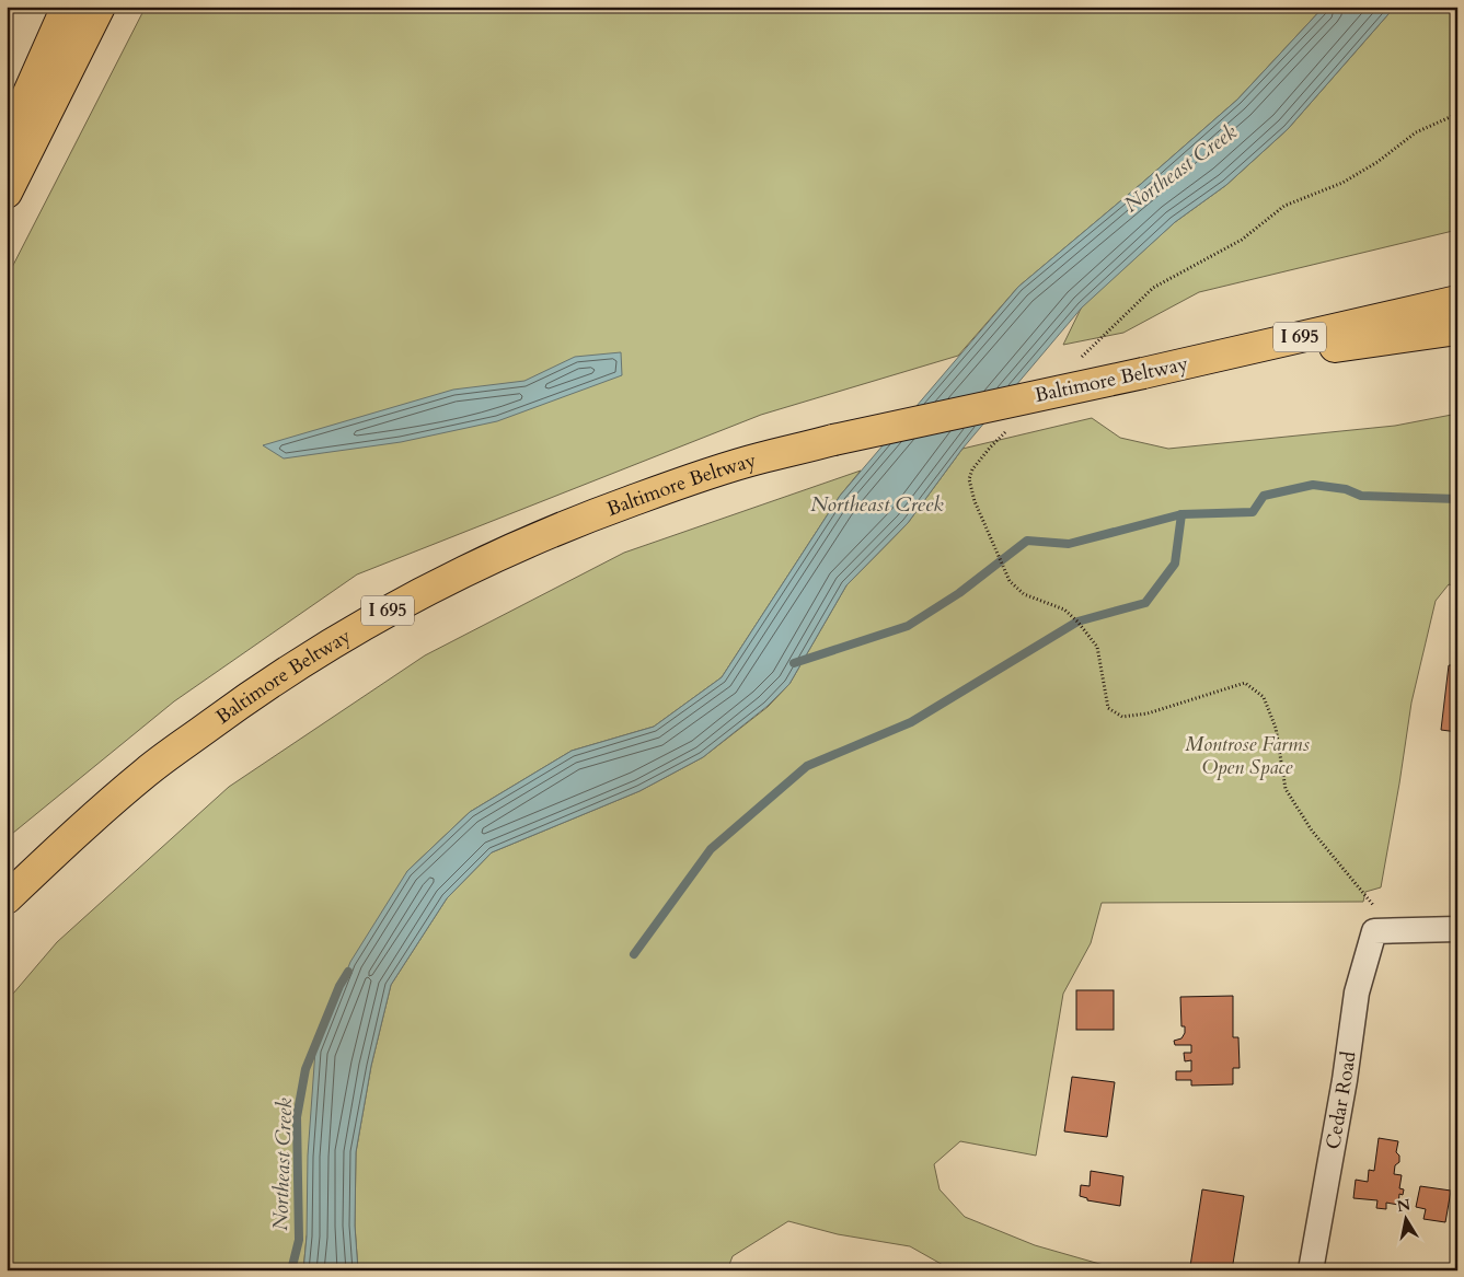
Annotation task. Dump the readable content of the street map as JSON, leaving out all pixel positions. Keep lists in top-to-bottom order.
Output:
{
  "streets": {
    "highway": ["I 695", "Baltimore Beltway"],
    "street": ["Cedar Road"]
  },
  "water": ["Northeast Creek"],
  "parks": ["Montrose Farms Open Space"],
  "north": "top"
}
